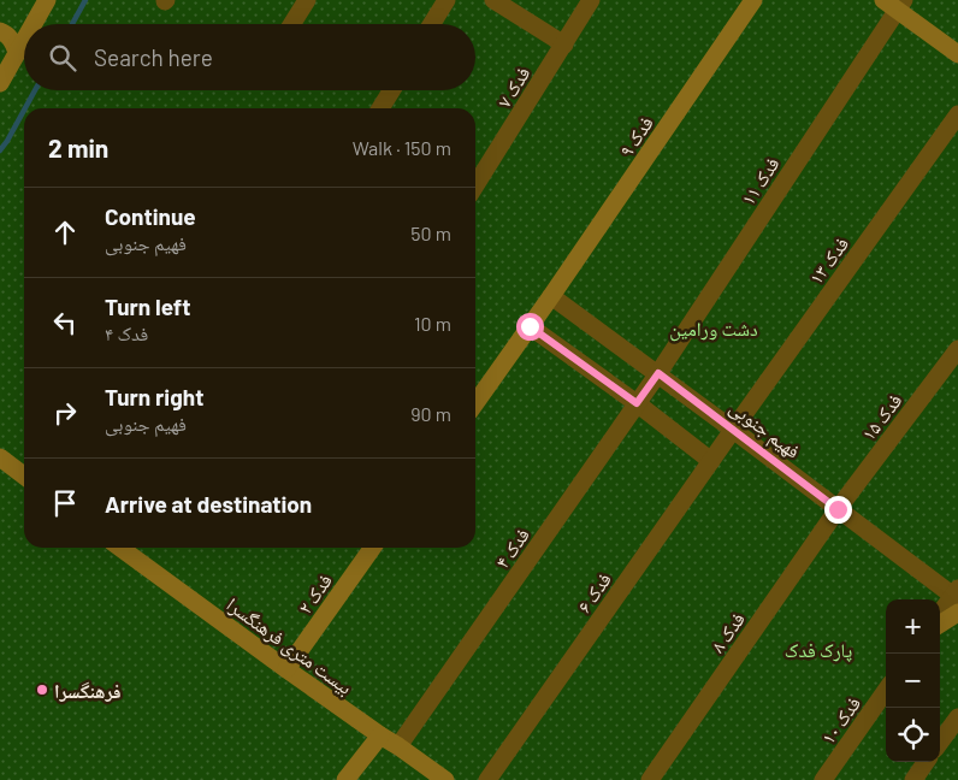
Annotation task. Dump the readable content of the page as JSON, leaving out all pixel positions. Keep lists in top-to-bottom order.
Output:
{
  "streets": {
    "street": [
      "فدک ۷",
      "فدک ۹",
      "فدک ۱۱",
      "فدک ۱۳",
      "فدک ۱۵",
      "فهیم جنوبی",
      "فدک ۴",
      "فدک ۶",
      "فدک ۲",
      "فدک ۸",
      "بیست متری فرهنگسرا",
      "فدک ۱۰"
    ]
  },
  "crossings": [
    ["فدک ۹", "فهیم جنوبی"],
    ["فدک ۱۱", "فهیم جنوبی"],
    ["فدک ۱۱", "فدک ۴"],
    ["فدک ۱۳", "فهیم جنوبی"],
    ["فدک ۱۳", "فدک ۶"],
    ["فدک ۱۵", "فهیم جنوبی"],
    ["فدک ۱۵", "فدک ۸"],
    ["فهیم جنوبی", "فدک ۴"],
    ["فهیم جنوبی", "فدک ۶"],
    ["فهیم جنوبی", "فدک ۸"],
    ["فدک ۴", "بیست متری فرهنگسرا"],
    ["فدک ۲", "بیست متری فرهنگسرا"]
  ],
  "parks": ["دشت ورامین", "پارک فدک"],
  "places": ["فرهنگسرا"],
  "page": {
    "search": "Search here",
    "heading": ["2 min", "Walk · 150 m"],
    "list": [
      ["Continue", "فهیم جنوبی", "50 m"],
      ["Turn left", "فدک ۴", "10 m"],
      ["Turn right", "فهیم جنوبی", "90 m"],
      "Arrive at destination"
    ],
    "map_buttons": ["+", "−"]
  }
}
